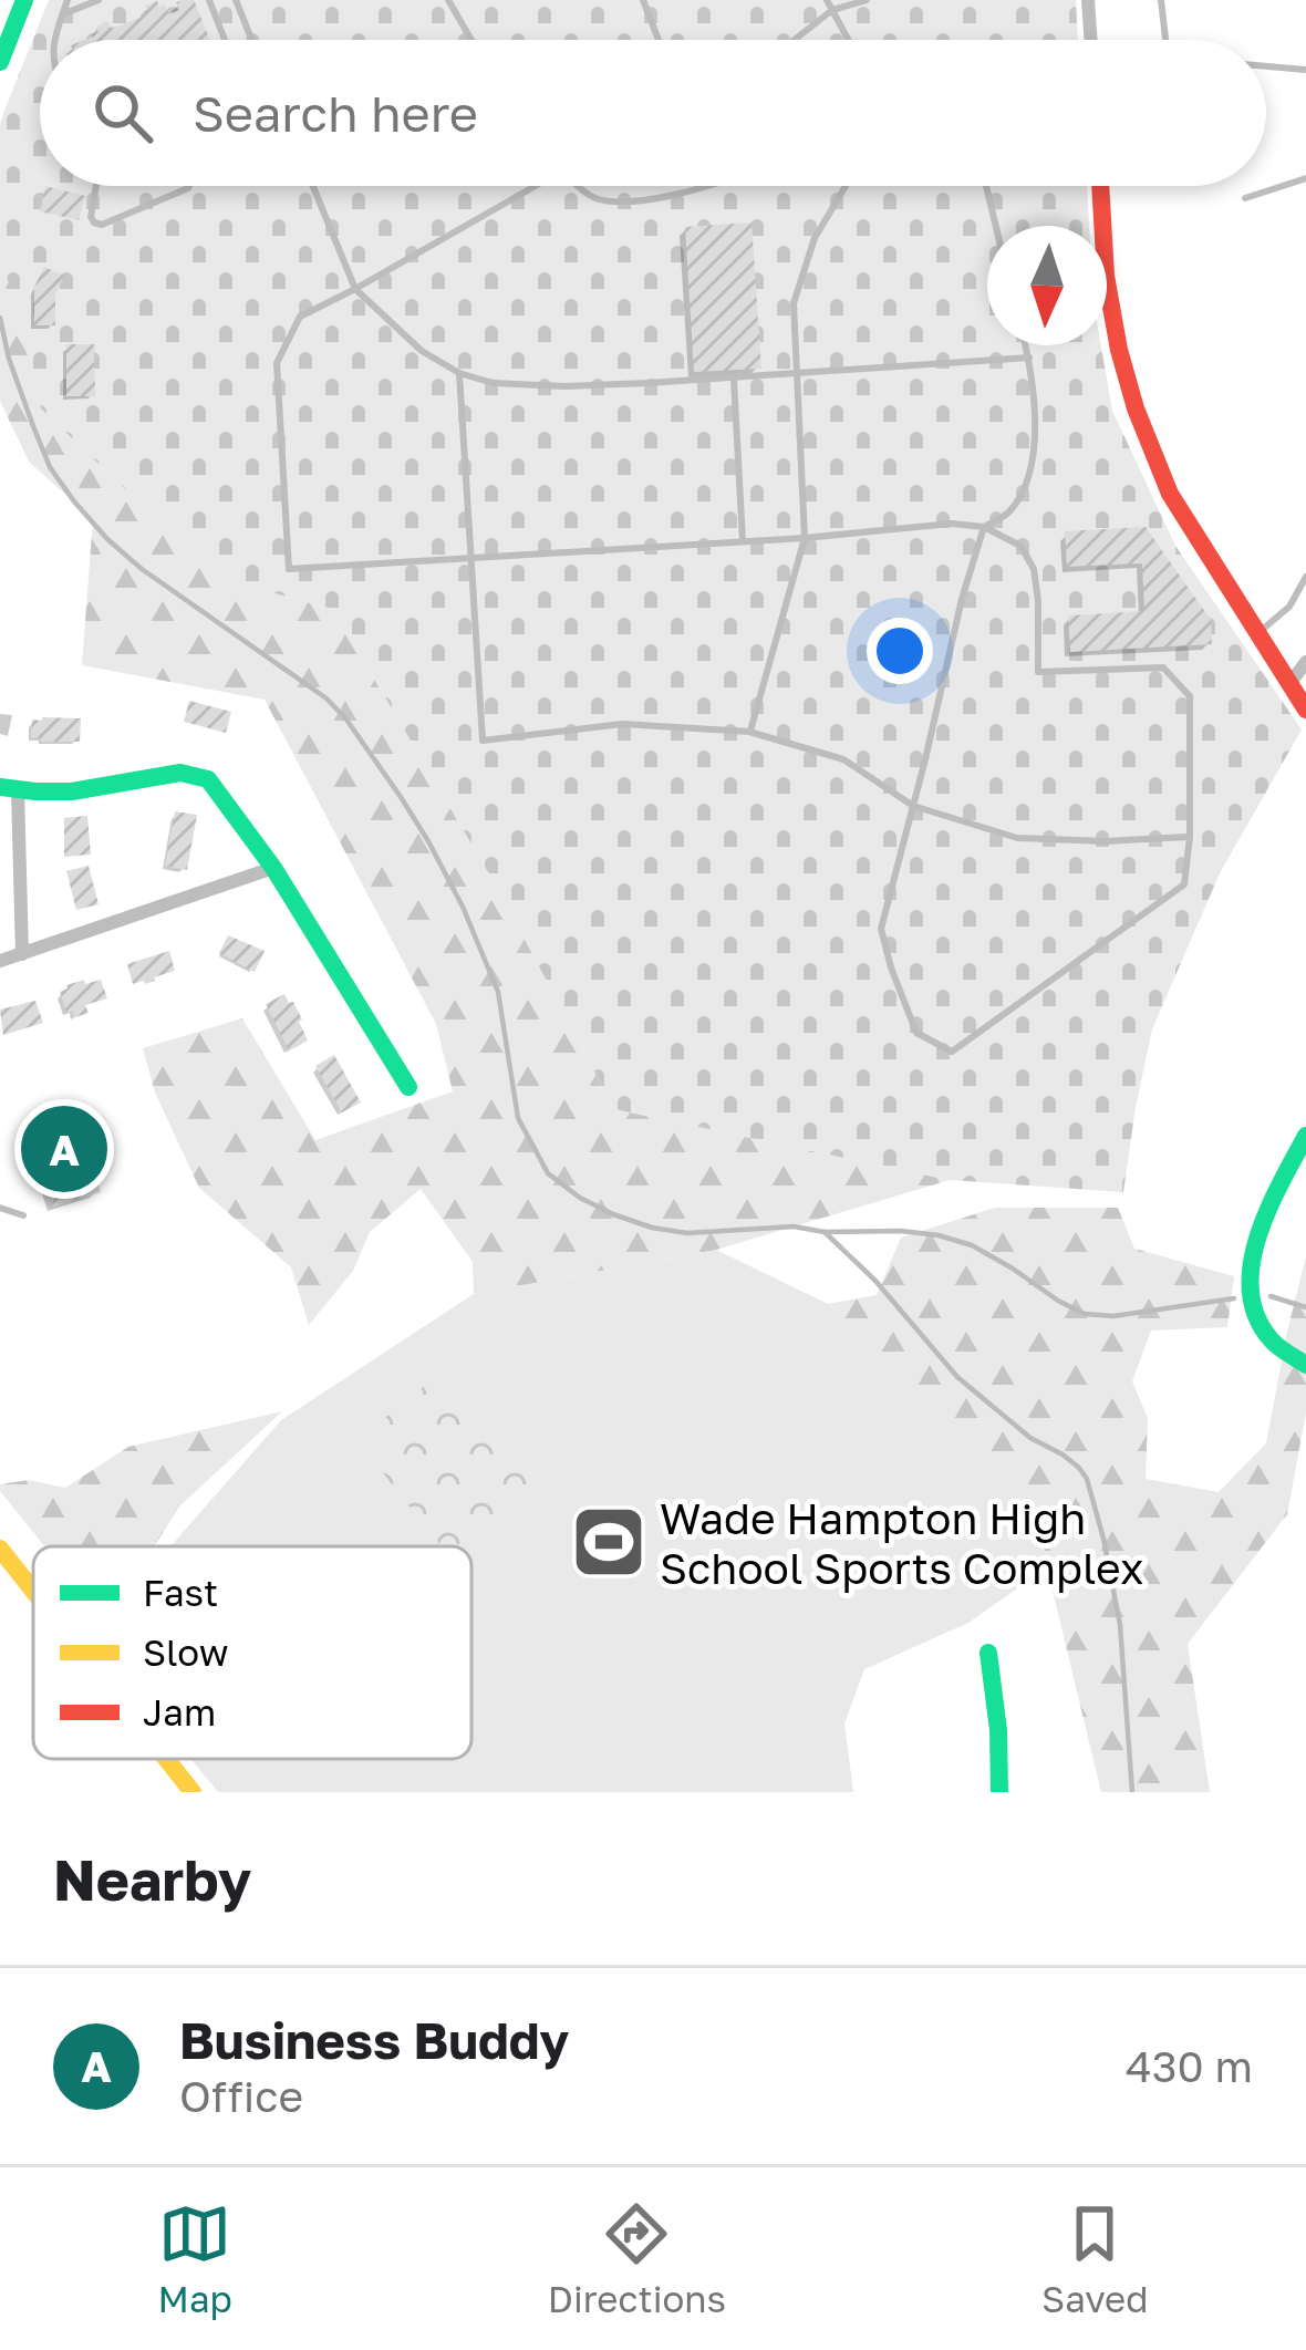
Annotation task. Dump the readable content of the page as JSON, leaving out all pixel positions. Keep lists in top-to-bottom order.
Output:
{
  "places": {
    "sports": ["Wade Hampton High School Sports Complex"]
  },
  "legend": ["Fast", "Slow", "Jam"],
  "north": "bottom",
  "page": {
    "search": "Search here",
    "pins": "A",
    "heading": "Nearby",
    "list": [
      {
        "mark": "A",
        "name": "Business Buddy",
        "note": "Office",
        "value": "430 m"
      }
    ],
    "nav": ["Map", "Directions", "Saved"]
  }
}
